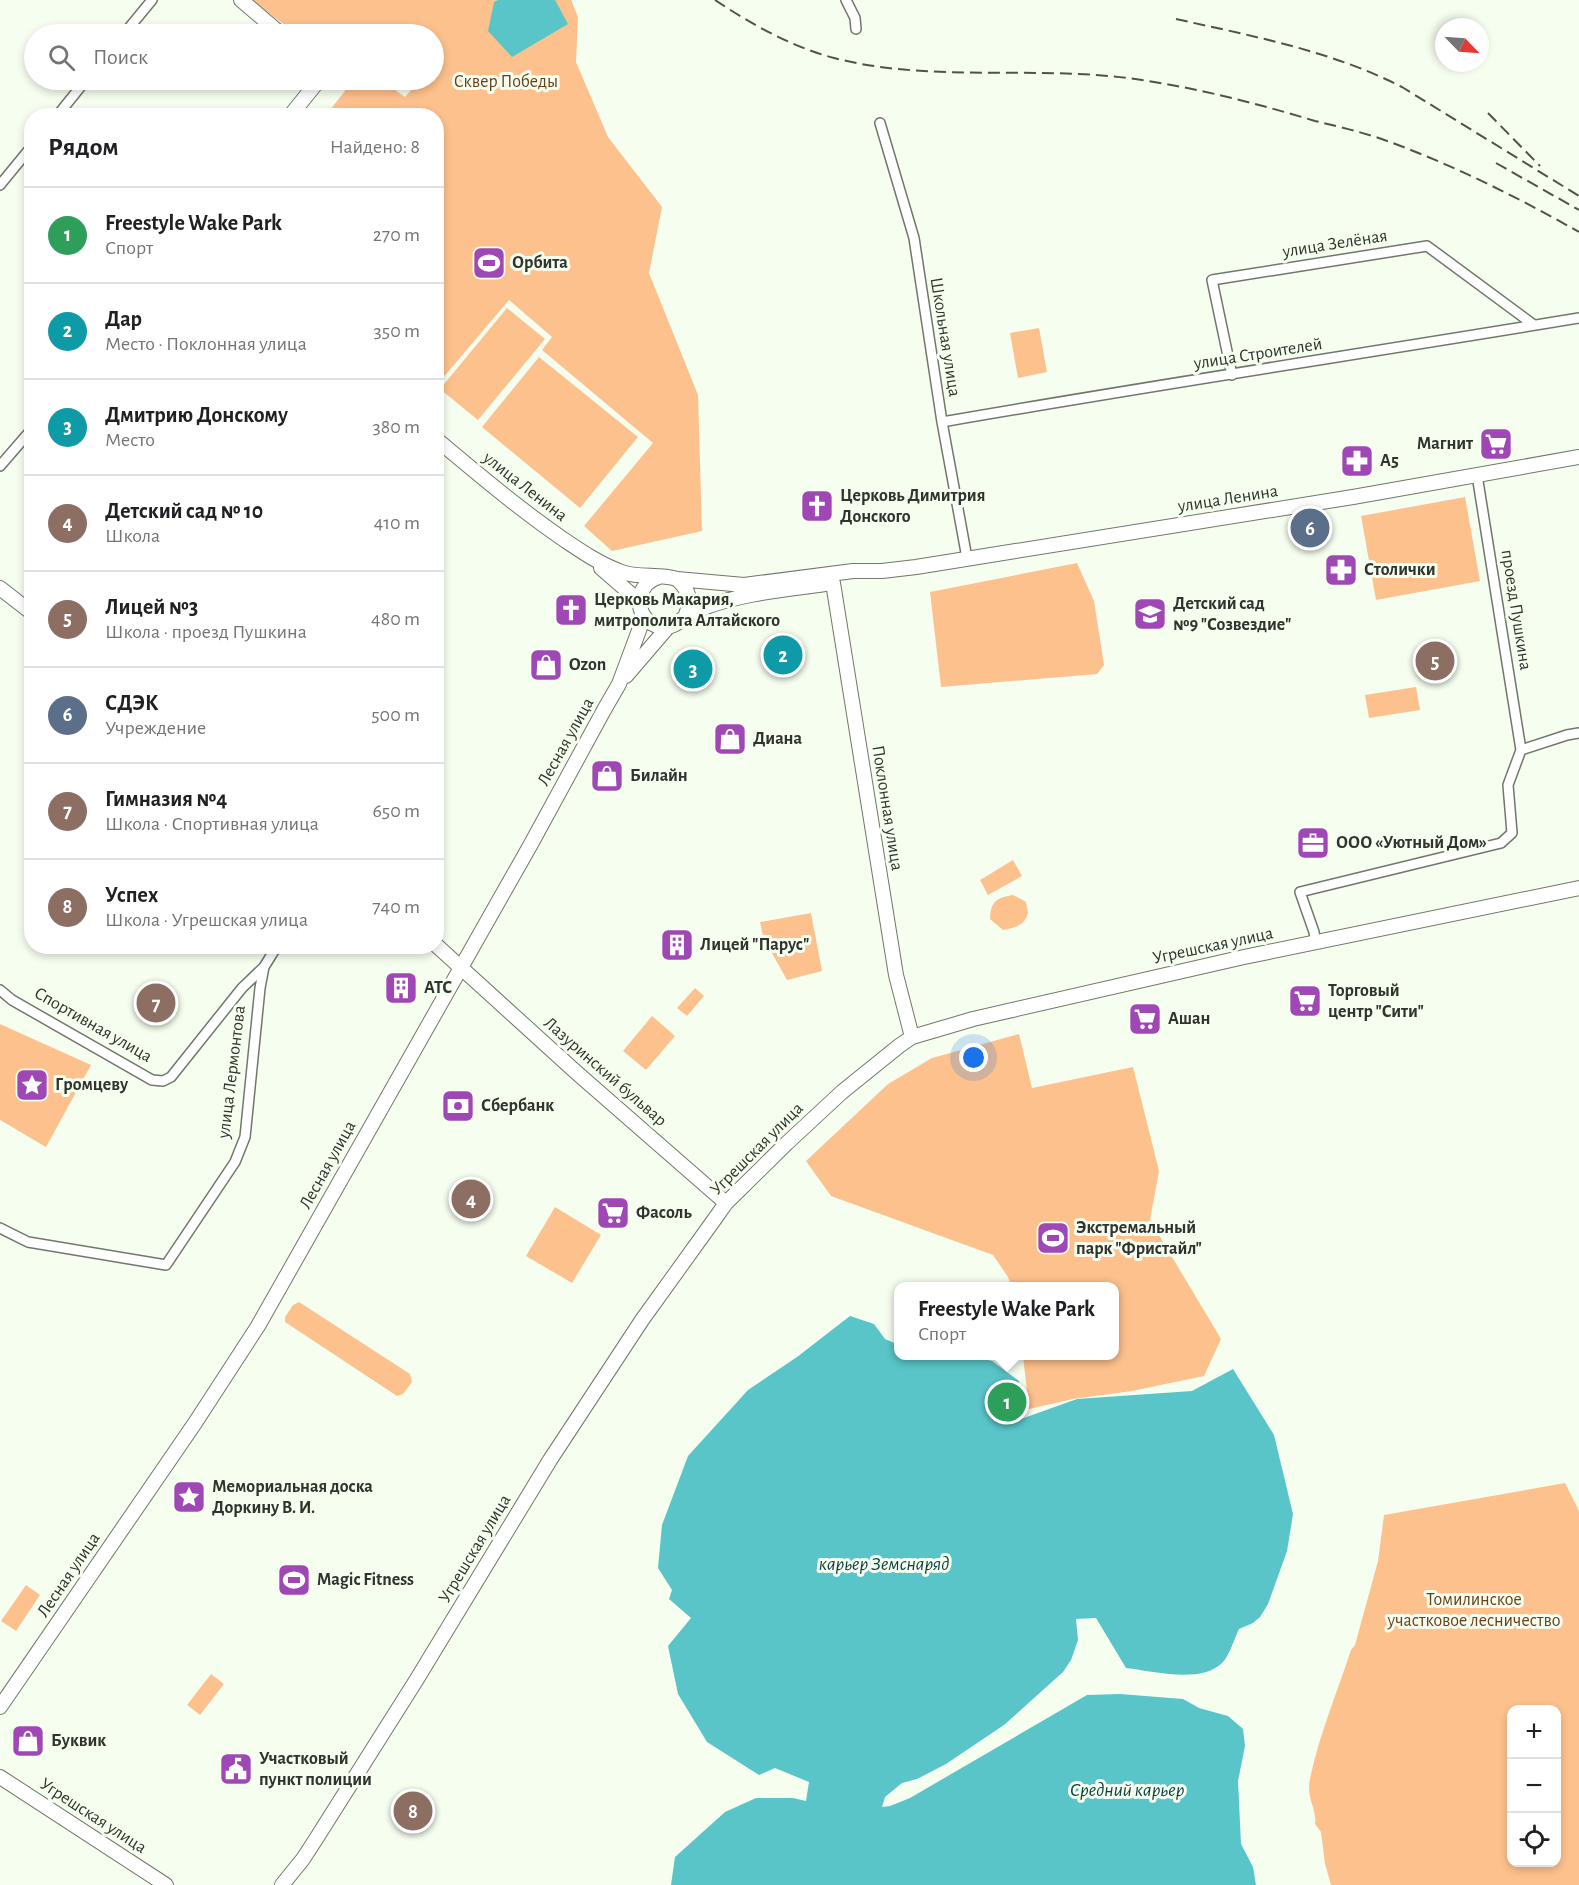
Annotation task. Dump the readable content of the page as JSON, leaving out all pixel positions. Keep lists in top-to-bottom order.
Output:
{
  "streets": {
    "street": [
      "улица Зелёная",
      "Школьная улица",
      "улица Строителей",
      "улица Ленина",
      "проезд Пушкина",
      "Лесная улица",
      "Поклонная улица",
      "Угрешская улица",
      "Спортивная улица",
      "улица Лермонтова",
      "Лазуринский бульвар"
    ]
  },
  "crossings": [
    ["улица Зелёная", "улица Строителей"],
    ["Школьная улица", "улица Строителей"],
    ["Школьная улица", "улица Ленина"],
    ["улица Ленина", "проезд Пушкина"],
    ["улица Ленина", "Лесная улица"],
    ["улица Ленина", "Поклонная улица"],
    ["Лесная улица", "Лазуринский бульвар"],
    ["Поклонная улица", "Угрешская улица"],
    ["Угрешская улица", "Лазуринский бульвар"],
    ["Спортивная улица", "улица Лермонтова"]
  ],
  "water": ["карьер Земснаряд", "Средний карьер"],
  "parks": ["Сквер Победы", "Томилинское участковое лесничество"],
  "places": {
    "sports": ["Орбита", "Экстремальный парк \"Фристайл\"", "Magic Fitness"],
    "supermarket": [
      "Магнит",
      "Торговый центр \"Сити\"",
      "Ашан",
      "Фасоль"
    ],
    "pharmacy": ["А5", "Столички"],
    "church": ["Церковь Димитрия Донского", "Церковь Макария, митрополита Алтайского"],
    "school or university": ["Детский сад №9 \"Созвездие\""],
    "shop": [
      "Ozon",
      "Диана",
      "Билайн",
      "Буквик"
    ],
    "office": ["ООО «Уютный Дом»"],
    "building": ["Лицей \"Парус\"", "АТС"],
    "place": ["Громцеву", "Мемориальная доска Доркину В. И."],
    "bank": ["Сбербанк"],
    "public building": ["Участковый пункт полиции"]
  },
  "north": "bottom right",
  "page": {
    "search": "Поиск",
    "heading": ["Рядом", "Найдено: 8"],
    "list": [
      {
        "mark": "1",
        "name": "Freestyle Wake Park",
        "note": "Спорт",
        "value": "270 m"
      },
      {
        "mark": "2",
        "name": "Дар",
        "note": "Место · Поклонная улица",
        "value": "350 m"
      },
      {
        "mark": "3",
        "name": "Дмитрию Донскому",
        "note": "Место",
        "value": "380 m"
      },
      {
        "mark": "4",
        "name": "Детский сад № 10",
        "note": "Школа",
        "value": "410 m"
      },
      {
        "mark": "5",
        "name": "Лицей №3",
        "note": "Школа · проезд Пушкина",
        "value": "480 m"
      },
      {
        "mark": "6",
        "name": "СДЭК",
        "note": "Учреждение",
        "value": "500 m"
      },
      {
        "mark": "7",
        "name": "Гимназия №4",
        "note": "Школа · Спортивная улица",
        "value": "650 m"
      },
      {
        "mark": "8",
        "name": "Успех",
        "note": "Школа · Угрешская улица",
        "value": "740 m"
      }
    ],
    "pins": [
      "6",
      "2",
      "5",
      "3",
      "7",
      "4",
      "1",
      "8"
    ],
    "popup": ["Freestyle Wake Park", "Спорт"],
    "map_buttons": ["+", "−"]
  }
}
